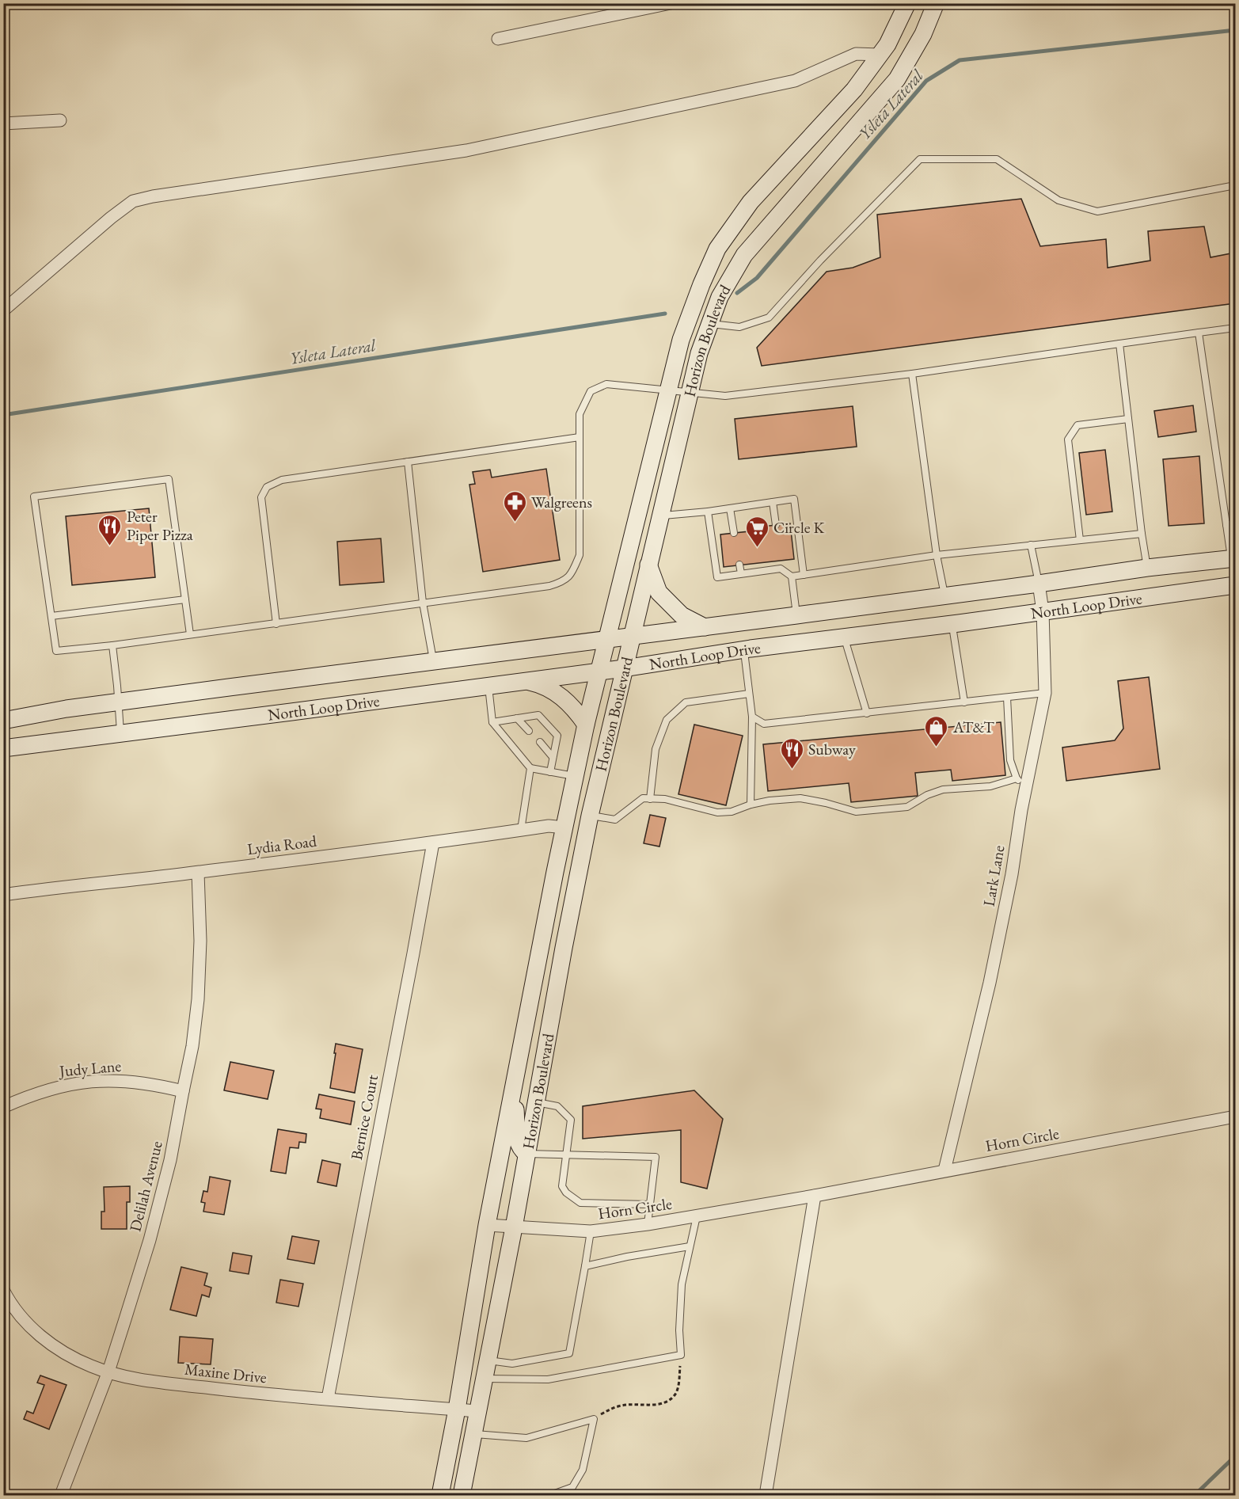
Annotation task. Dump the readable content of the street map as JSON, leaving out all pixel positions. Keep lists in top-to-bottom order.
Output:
{
  "streets": {
    "main road": ["Horizon Boulevard", "North Loop Drive"],
    "street": [
      "Lydia Road",
      "Lark Lane",
      "Judy Lane",
      "Bernice Court",
      "Horn Circle",
      "Delilah Avenue",
      "Maxine Drive"
    ]
  },
  "crossings": [
    ["Horizon Boulevard", "North Loop Drive"],
    ["Horizon Boulevard", "Lydia Road"],
    ["Horizon Boulevard", "Horn Circle"],
    ["Horizon Boulevard", "Maxine Drive"],
    ["North Loop Drive", "Lark Lane"],
    ["Lydia Road", "Bernice Court"],
    ["Lydia Road", "Delilah Avenue"],
    ["Lark Lane", "Horn Circle"],
    ["Judy Lane", "Delilah Avenue"],
    ["Bernice Court", "Maxine Drive"],
    ["Delilah Avenue", "Maxine Drive"]
  ],
  "water": ["Ysleta Lateral"],
  "places": {
    "pharmacy": ["Walgreens"],
    "restaurant": ["Peter Piper Pizza", "Subway"],
    "supermarket": ["Circle K"],
    "shop": ["AT&T"]
  }
}
